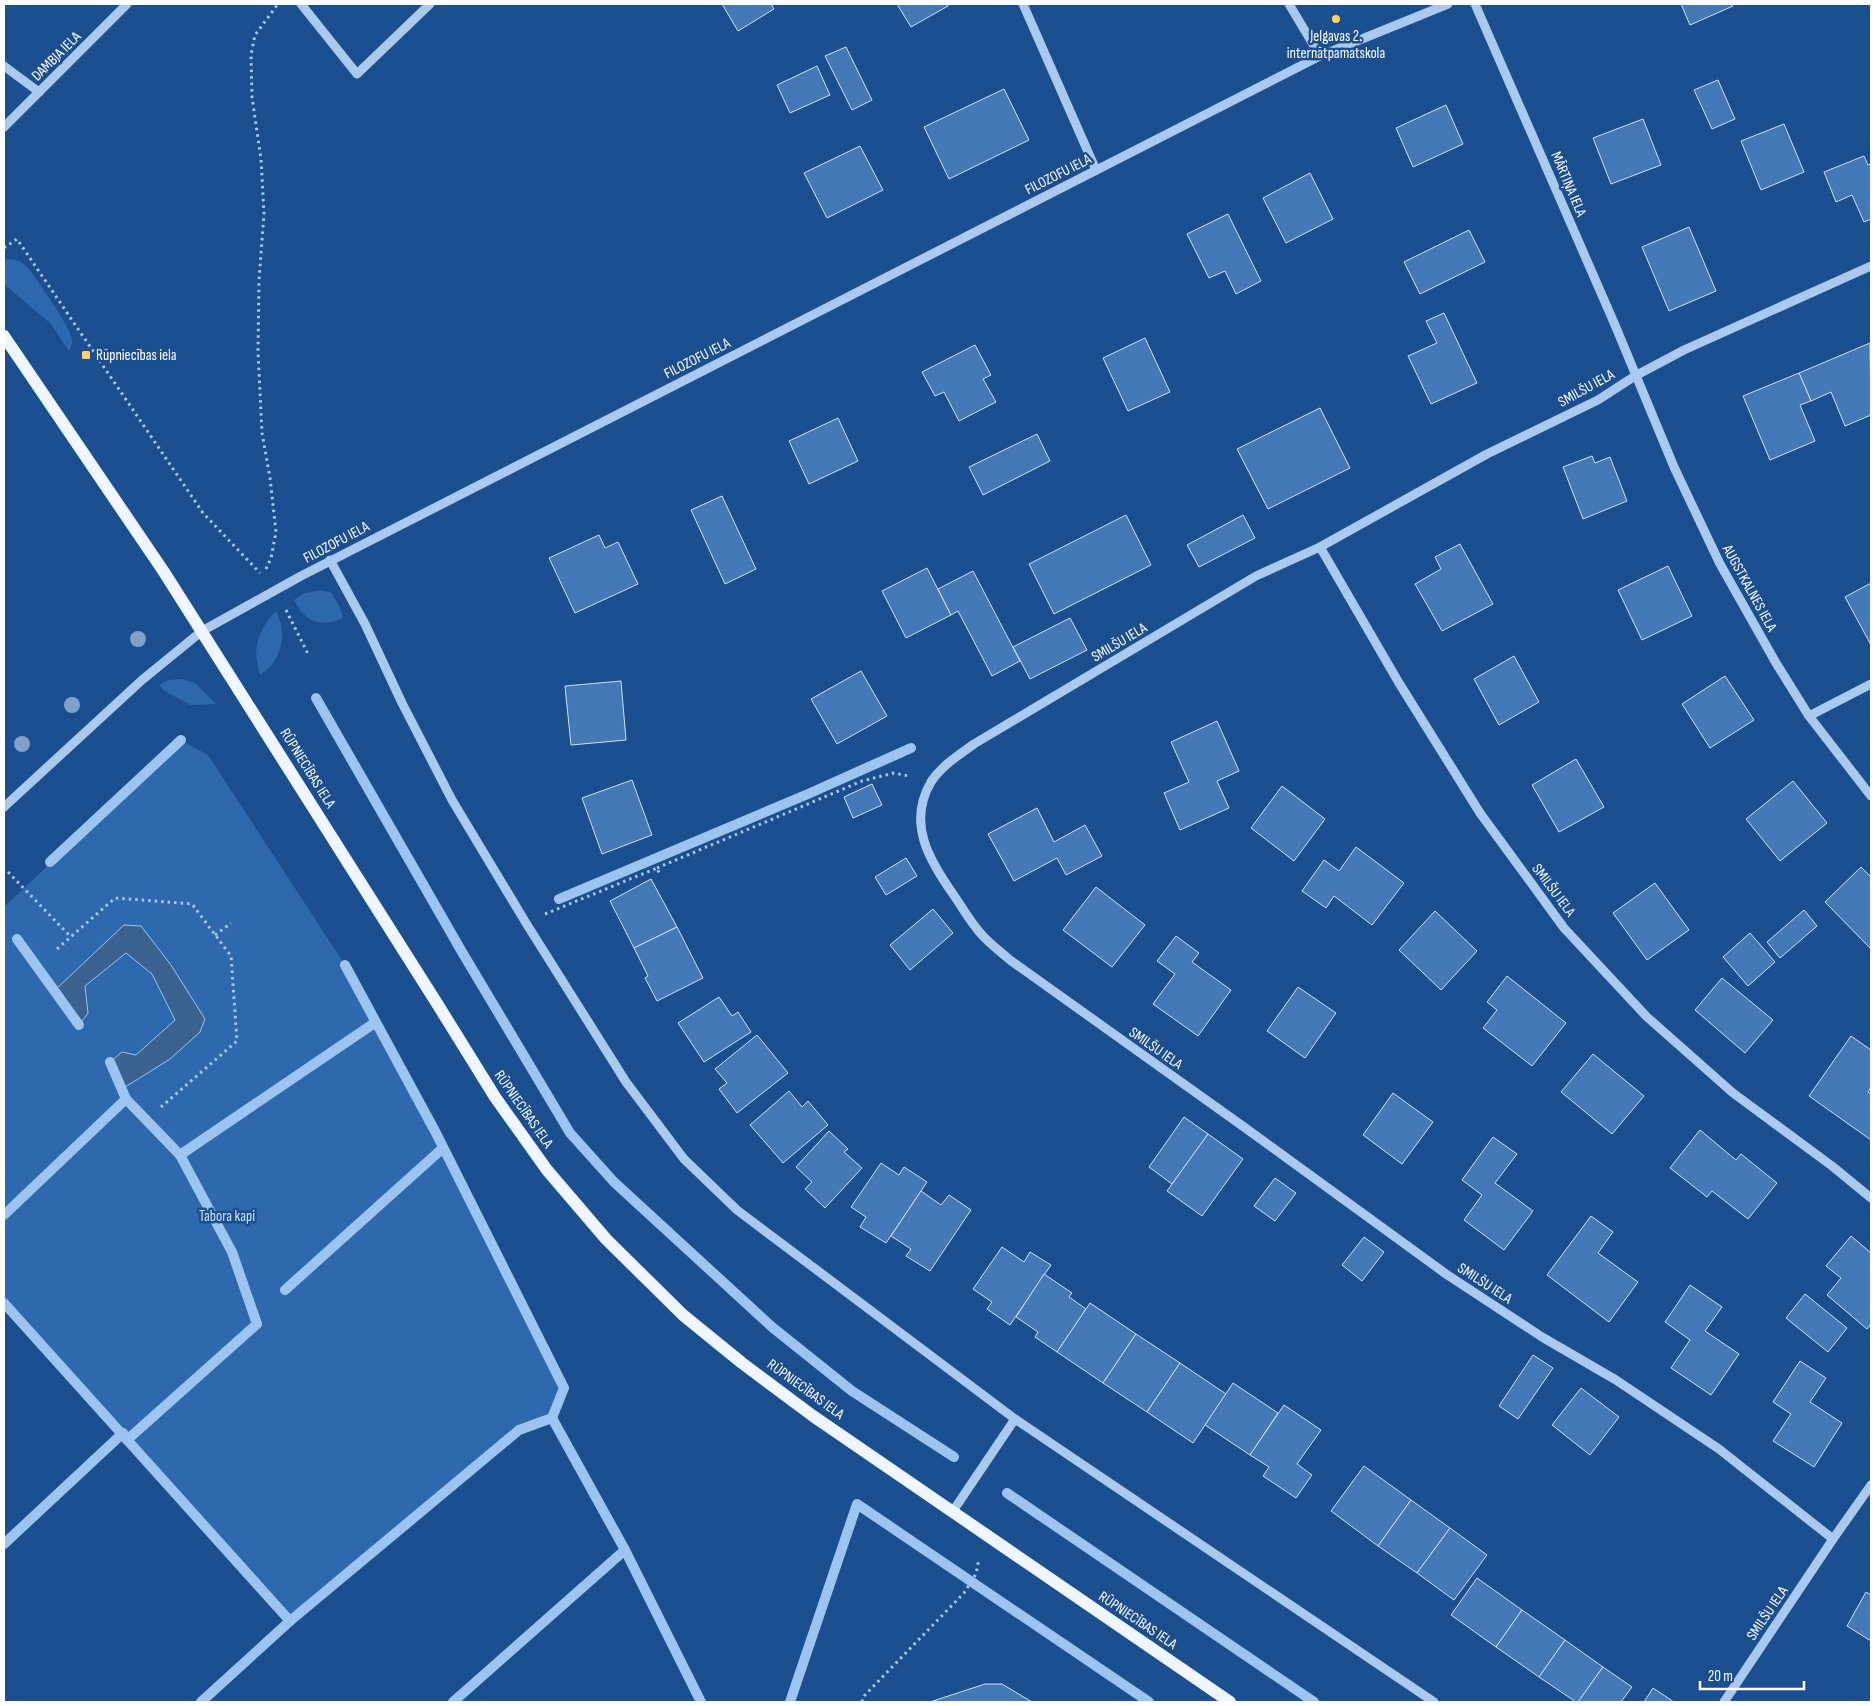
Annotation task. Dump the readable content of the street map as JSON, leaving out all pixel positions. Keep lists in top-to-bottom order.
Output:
{
  "streets": {
    "main road": ["RŪPNIECĪBAS IELA"],
    "street": [
      "DAMBJA IELA",
      "FILOZOFU IELA",
      "MĀRTIŅA IELA",
      "SMILŠU IELA",
      "AUGSTKALNES IELA"
    ]
  },
  "crossings": [
    ["FILOZOFU IELA", "RŪPNIECĪBAS IELA"],
    ["MĀRTIŅA IELA", "SMILŠU IELA"],
    ["MĀRTIŅA IELA", "AUGSTKALNES IELA"],
    ["SMILŠU IELA", "AUGSTKALNES IELA"]
  ],
  "parks": ["Tabora kapi"],
  "places": {
    "other": ["Jelgavas 2. internātpamatskola"],
    "transit": ["Rūpniecības iela"]
  },
  "scale_bar": "20 m"
}
